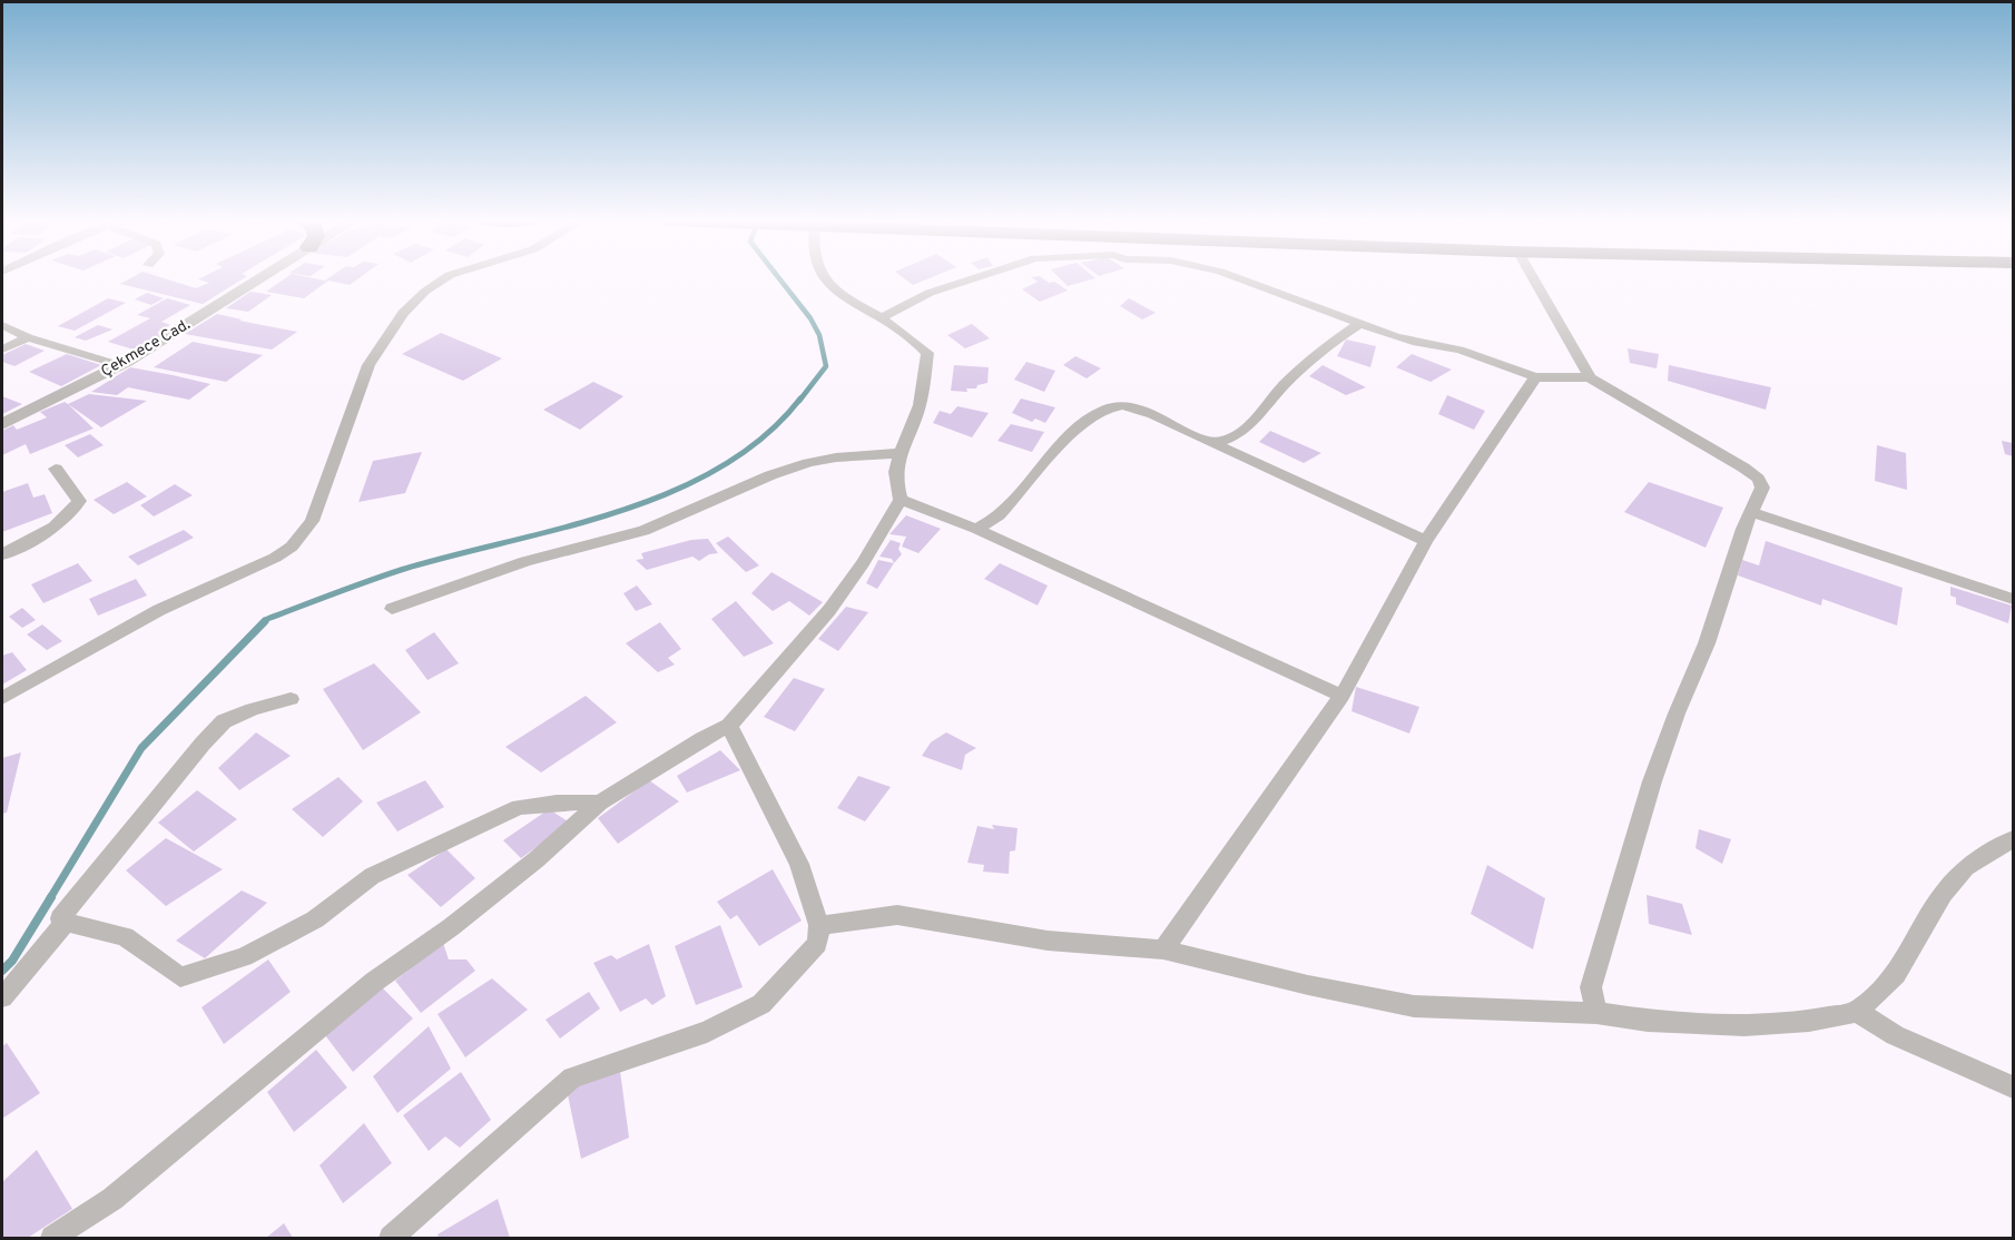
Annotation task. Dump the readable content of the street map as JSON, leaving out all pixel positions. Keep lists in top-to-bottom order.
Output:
{
  "streets": {
    "street": ["Çekmece Cad."]
  }
}
